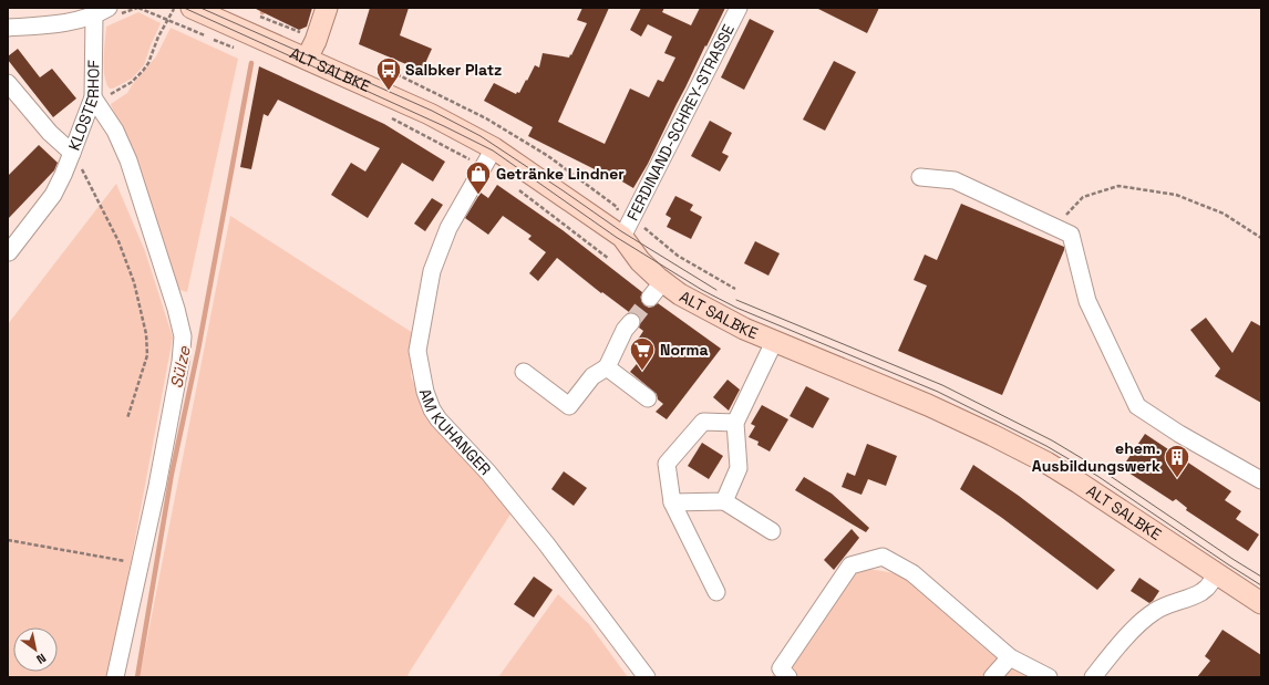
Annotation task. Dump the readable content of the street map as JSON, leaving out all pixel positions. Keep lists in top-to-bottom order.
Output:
{
  "streets": {
    "main road": ["ALT SALBKE"],
    "street": ["KLOSTERHOF", "FERDINAND-SCHREY-STRASSE", "AM KUHANGER"]
  },
  "crossings": [
    ["ALT SALBKE", "FERDINAND-SCHREY-STRASSE"],
    ["ALT SALBKE", "AM KUHANGER"]
  ],
  "water": ["Sülze"],
  "places": {
    "bus stop": ["Salbker Platz"],
    "shop": ["Getränke Lindner"],
    "supermarket": ["Norma"],
    "building": ["ehem. Ausbildungswerk"]
  },
  "north": "bottom right"
}
